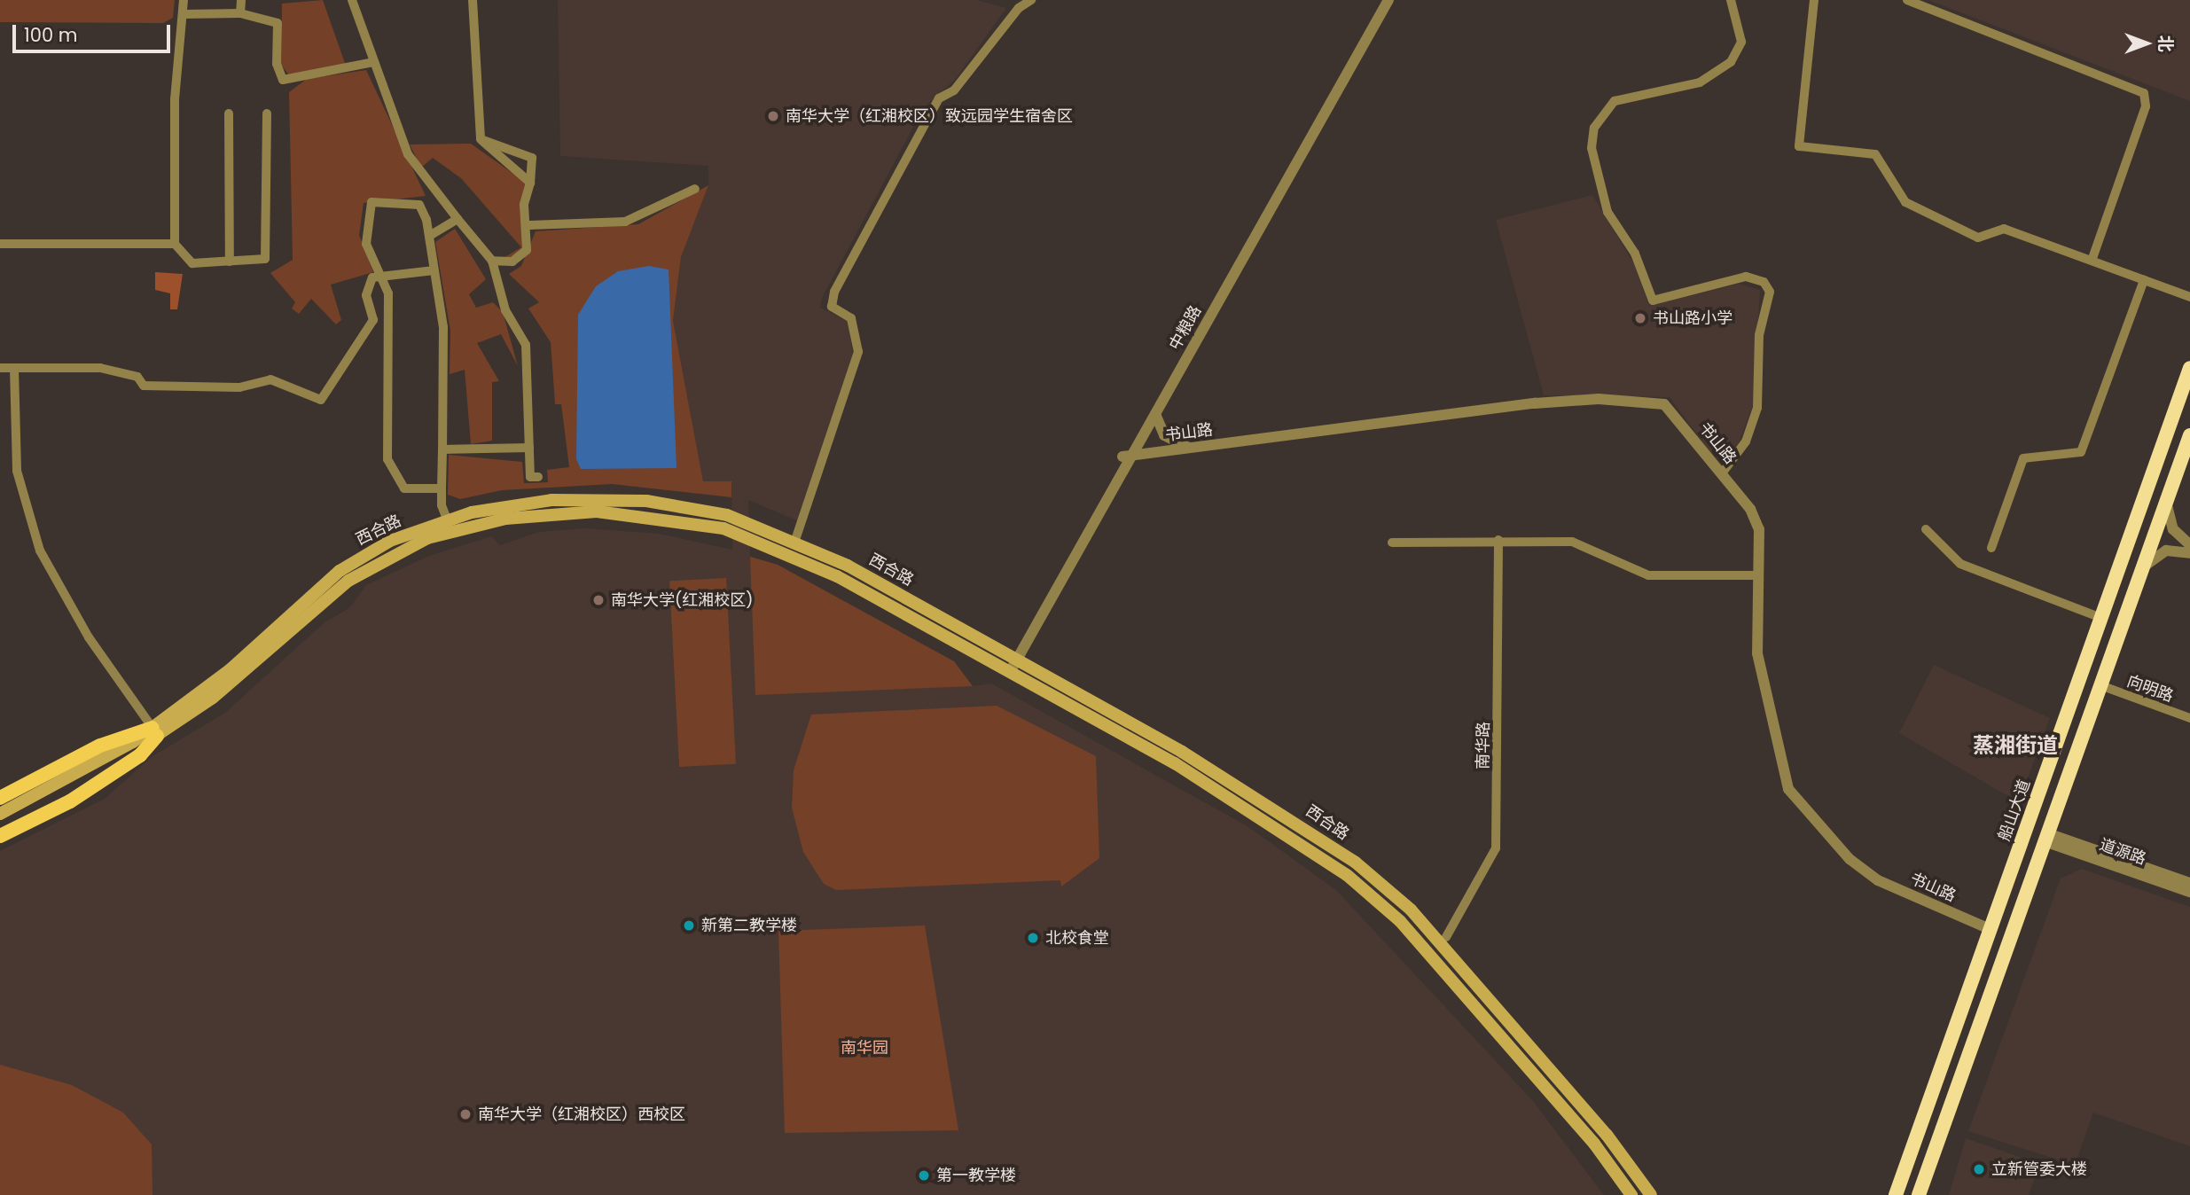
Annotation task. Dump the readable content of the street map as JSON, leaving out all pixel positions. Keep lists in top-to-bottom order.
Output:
{
  "streets": {
    "highway": ["船山大道"],
    "main road": ["西合路"],
    "street": [
      "中粮路",
      "书山路",
      "向明路",
      "南华路",
      "道源路"
    ]
  },
  "crossings": [
    ["中粮路", "书山路"],
    ["中粮路", "西合路"],
    ["书山路", "船山大道"]
  ],
  "districts": ["蒸湘街道"],
  "parks": ["南华园"],
  "places": [
    "南华大学（红湘校区）致远园学生宿舍区",
    "书山路小学",
    "南华大学(红湘校区)",
    "新第二教学楼",
    "北校食堂",
    "南华大学（红湘校区）西校区",
    "立新管委大楼",
    "第一教学楼"
  ],
  "scale_bar": "100 m",
  "north": "right"
}
